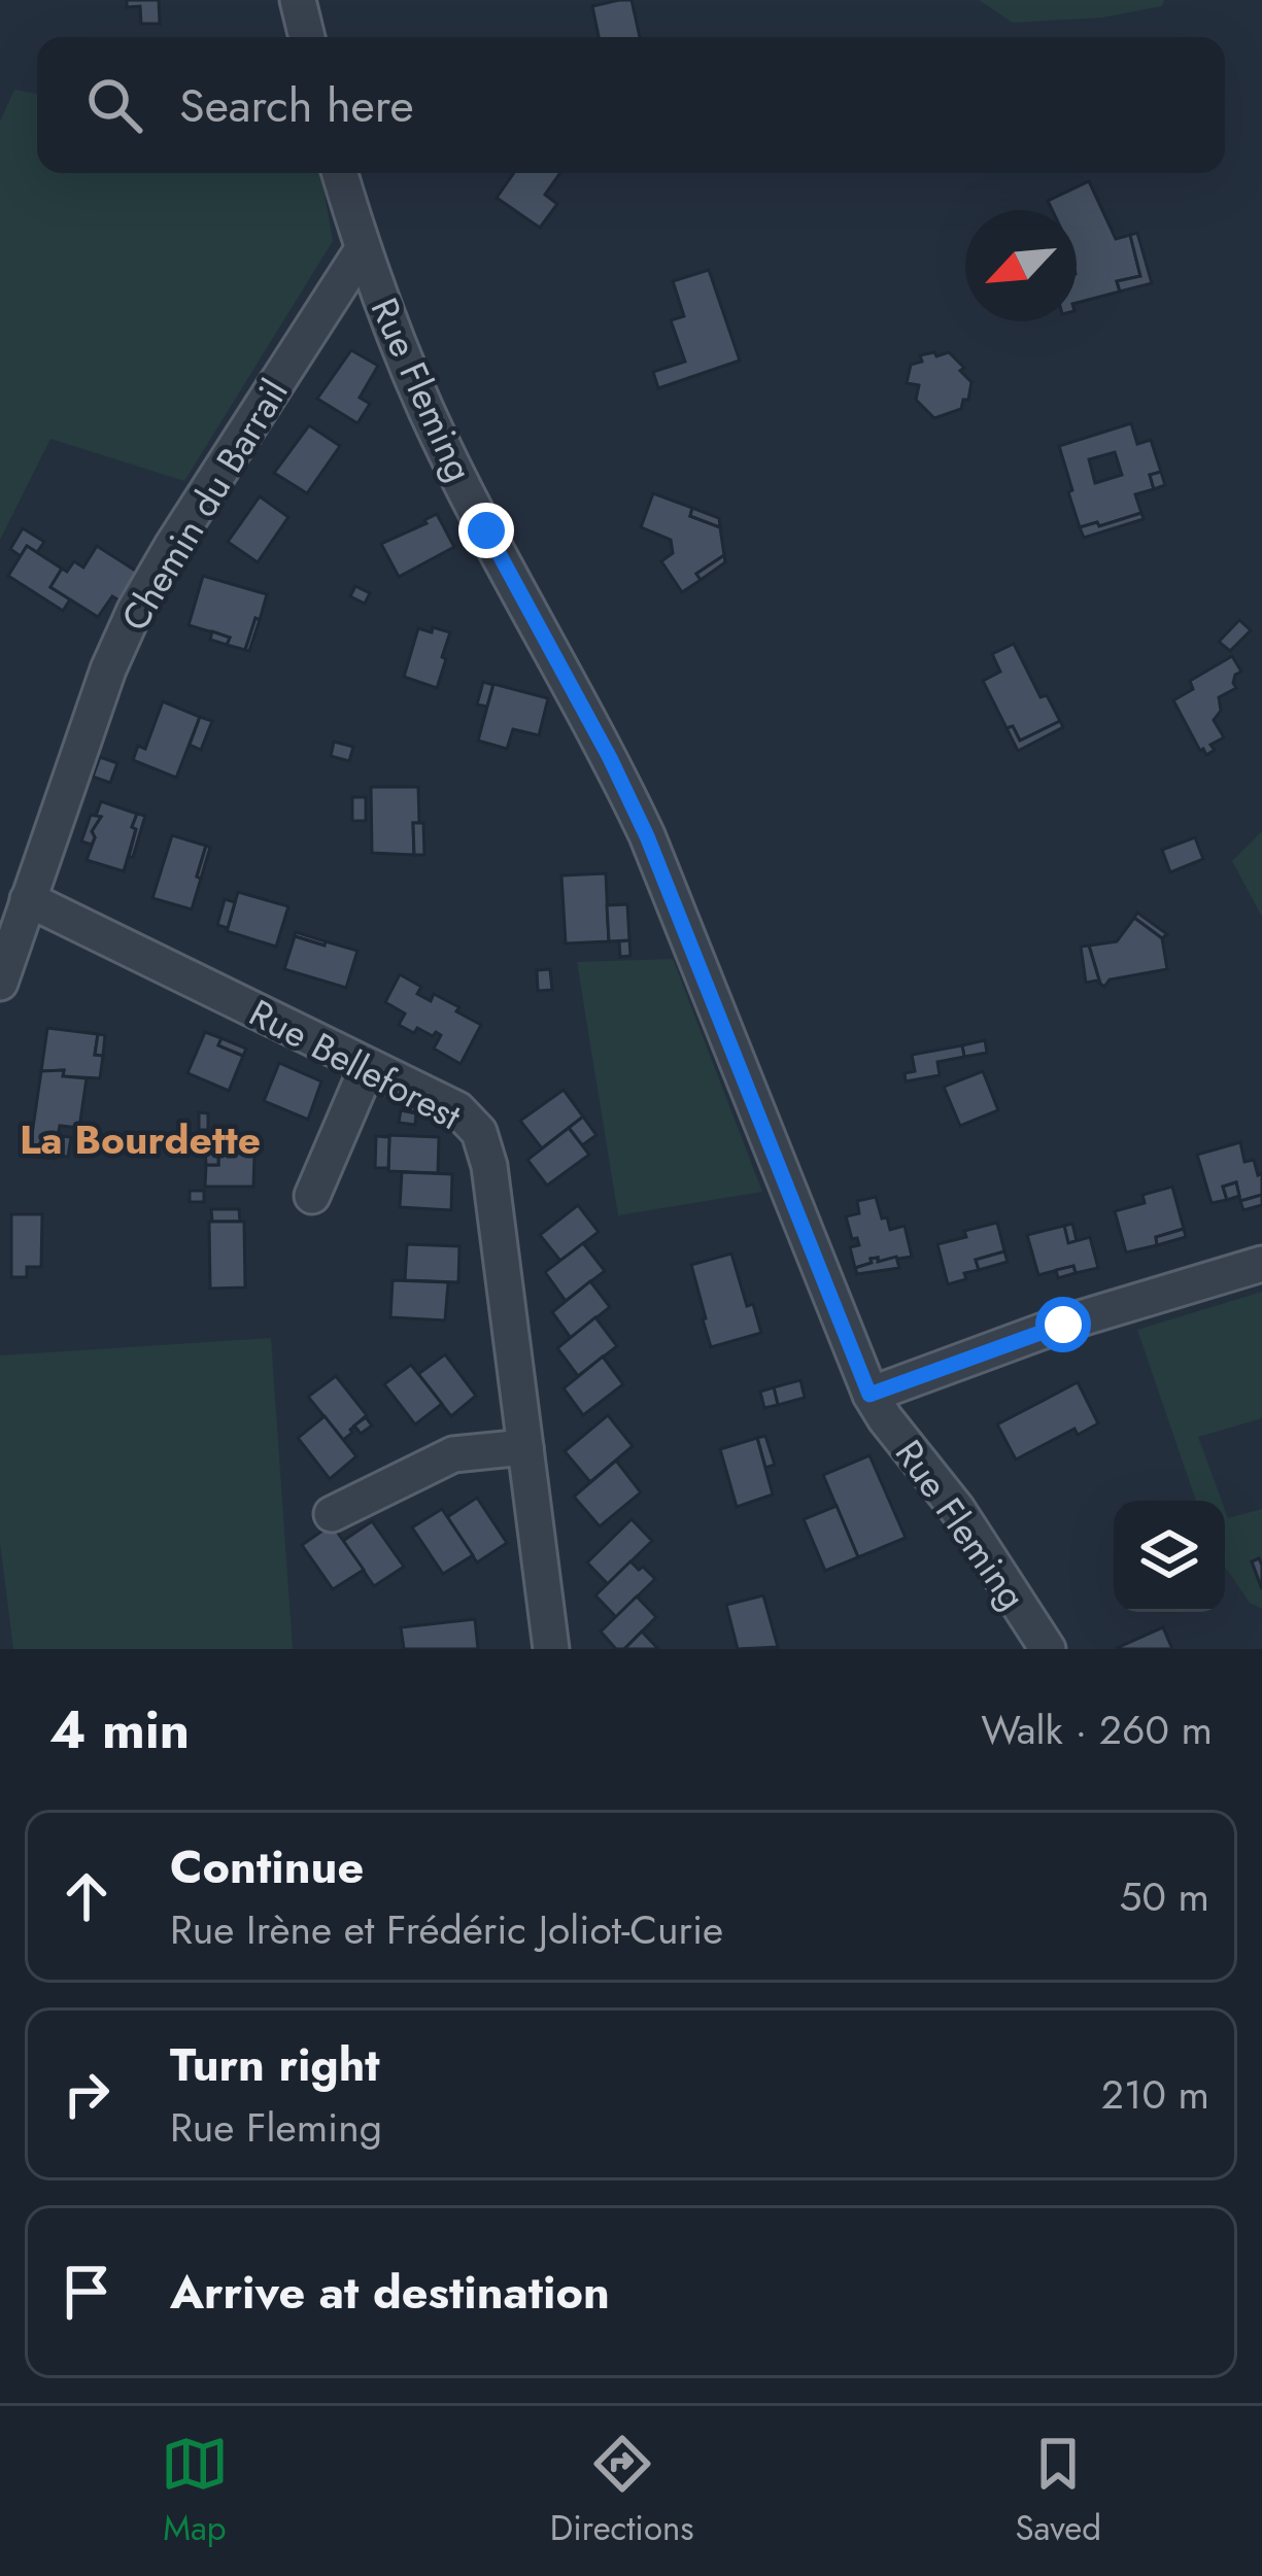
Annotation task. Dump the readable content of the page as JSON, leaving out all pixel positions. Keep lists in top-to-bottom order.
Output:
{
  "streets": {
    "street": ["Rue Fleming", "Chemin du Barrail", "Rue Belleforest"]
  },
  "crossings": [
    ["Rue Fleming", "Chemin du Barrail"],
    ["Chemin du Barrail", "Rue Belleforest"]
  ],
  "districts": ["La Bourdette"],
  "north": "bottom left",
  "page": {
    "search": "Search here",
    "heading": ["4 min", "Walk · 260 m"],
    "list": [
      ["Continue", "Rue Irène et Frédéric Joliot-Curie", "50 m"],
      ["Turn right", "Rue Fleming", "210 m"],
      "Arrive at destination"
    ],
    "nav": ["Map", "Directions", "Saved"]
  }
}
